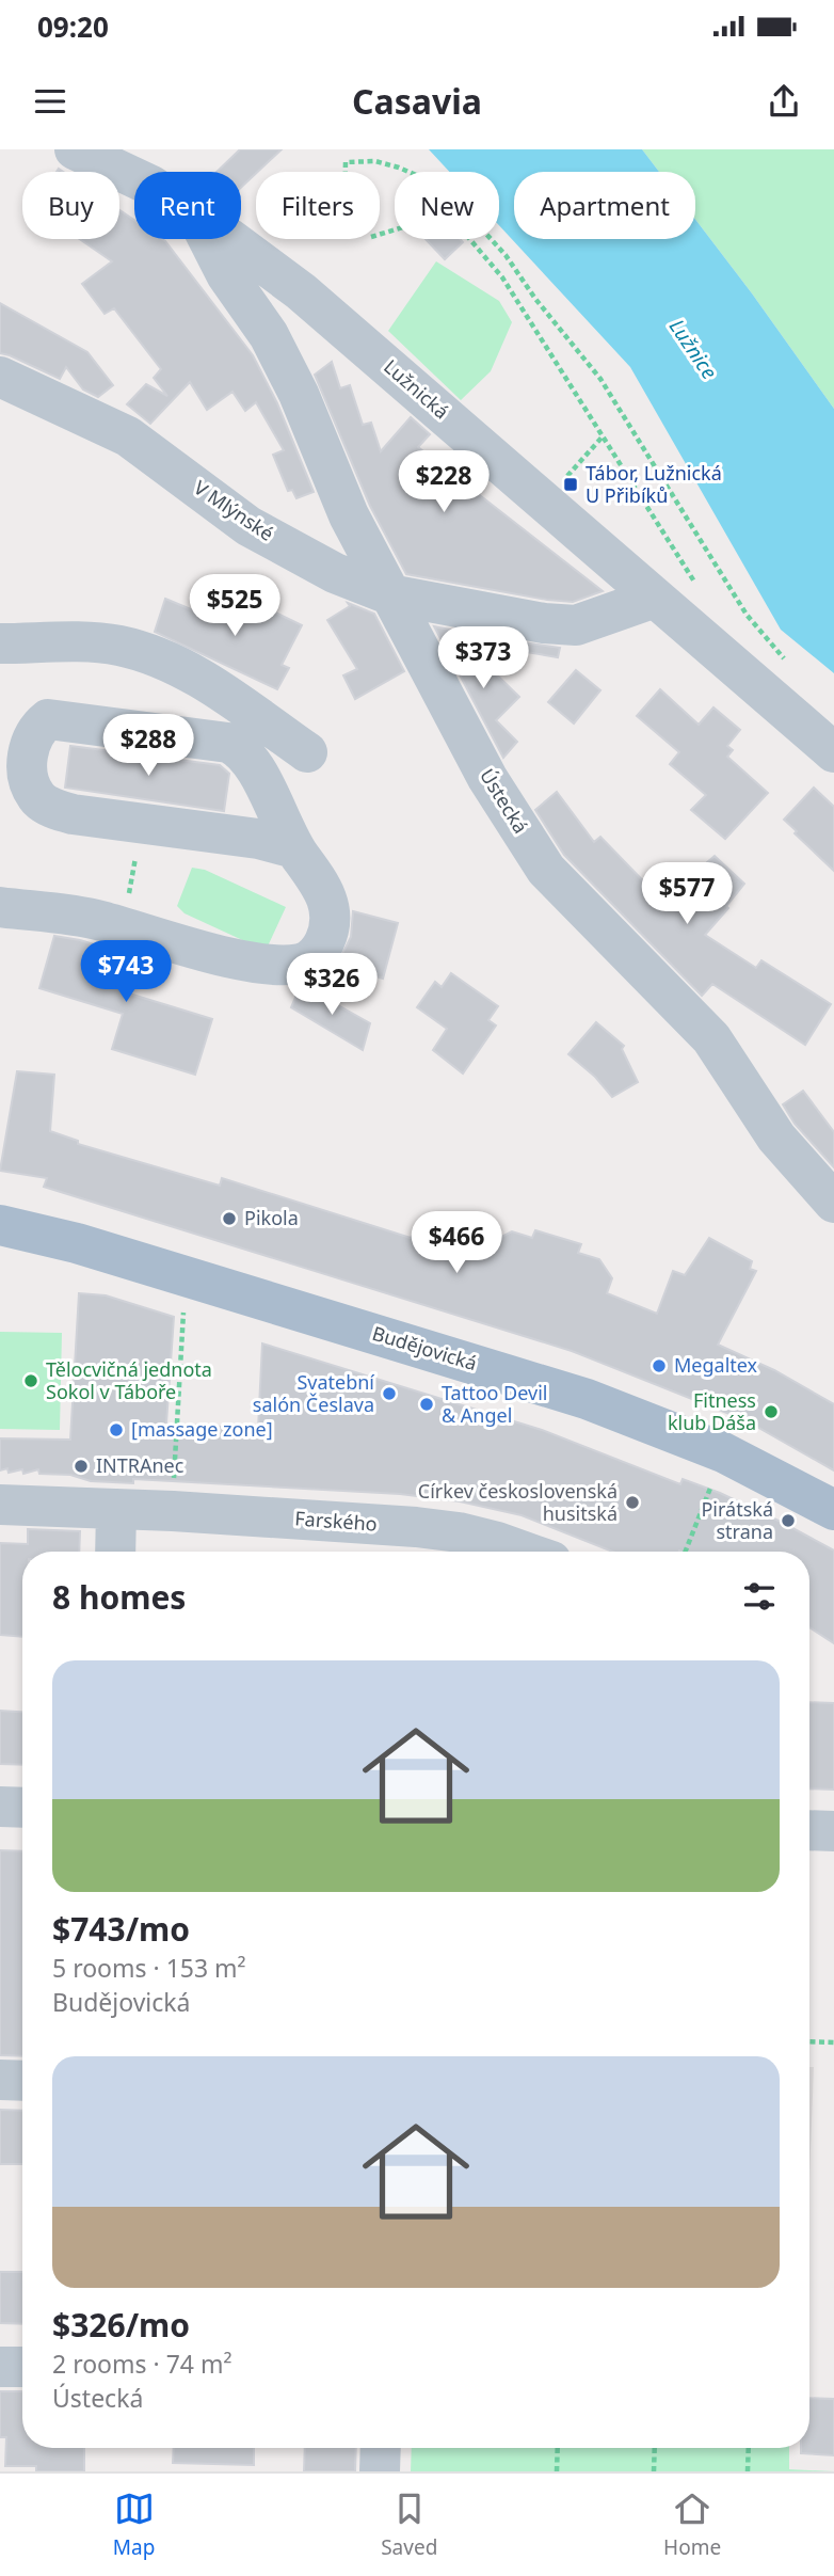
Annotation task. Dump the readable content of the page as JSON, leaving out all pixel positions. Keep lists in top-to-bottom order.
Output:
{
  "streets": {
    "main road": ["Budějovická"],
    "street": [
      "Lužnická",
      "V Mlýnské",
      "Ústecká",
      "Farského"
    ]
  },
  "crossings": [
    ["Lužnická", "V Mlýnské"],
    ["V Mlýnské", "Ústecká"]
  ],
  "water": ["Lužnice"],
  "places": {
    "transit": ["Tábor, Lužnická U Přibíků"],
    "other": [
      "Pikola",
      "Megaltex",
      "Tělocvičná jednota Sokol v Táboře",
      "Svatební salón Česlava",
      "Tattoo Devil & Angel",
      "Fitness klub Dáša",
      "[massage zone]",
      "INTRAnec",
      "Církev československá husitská",
      "Pirátská strana"
    ]
  },
  "page": {
    "status": "09:20",
    "header": "Casavia",
    "chip": [
      "Buy",
      "Rent",
      "Filters",
      "New",
      "Apartment"
    ],
    "price": [
      "$228",
      "$525",
      "$373",
      "$288",
      "$577",
      "$743",
      "$326",
      "$466"
    ],
    "heading": "8 homes",
    "list": [
      {
        "name": "$743/mo",
        "note": "5 rooms · 153 m² · Budějovická"
      },
      {
        "name": "$326/mo",
        "note": "2 rooms · 74 m² · Ústecká"
      }
    ],
    "tabs": ["Map", "Saved", "Home"]
  }
}
